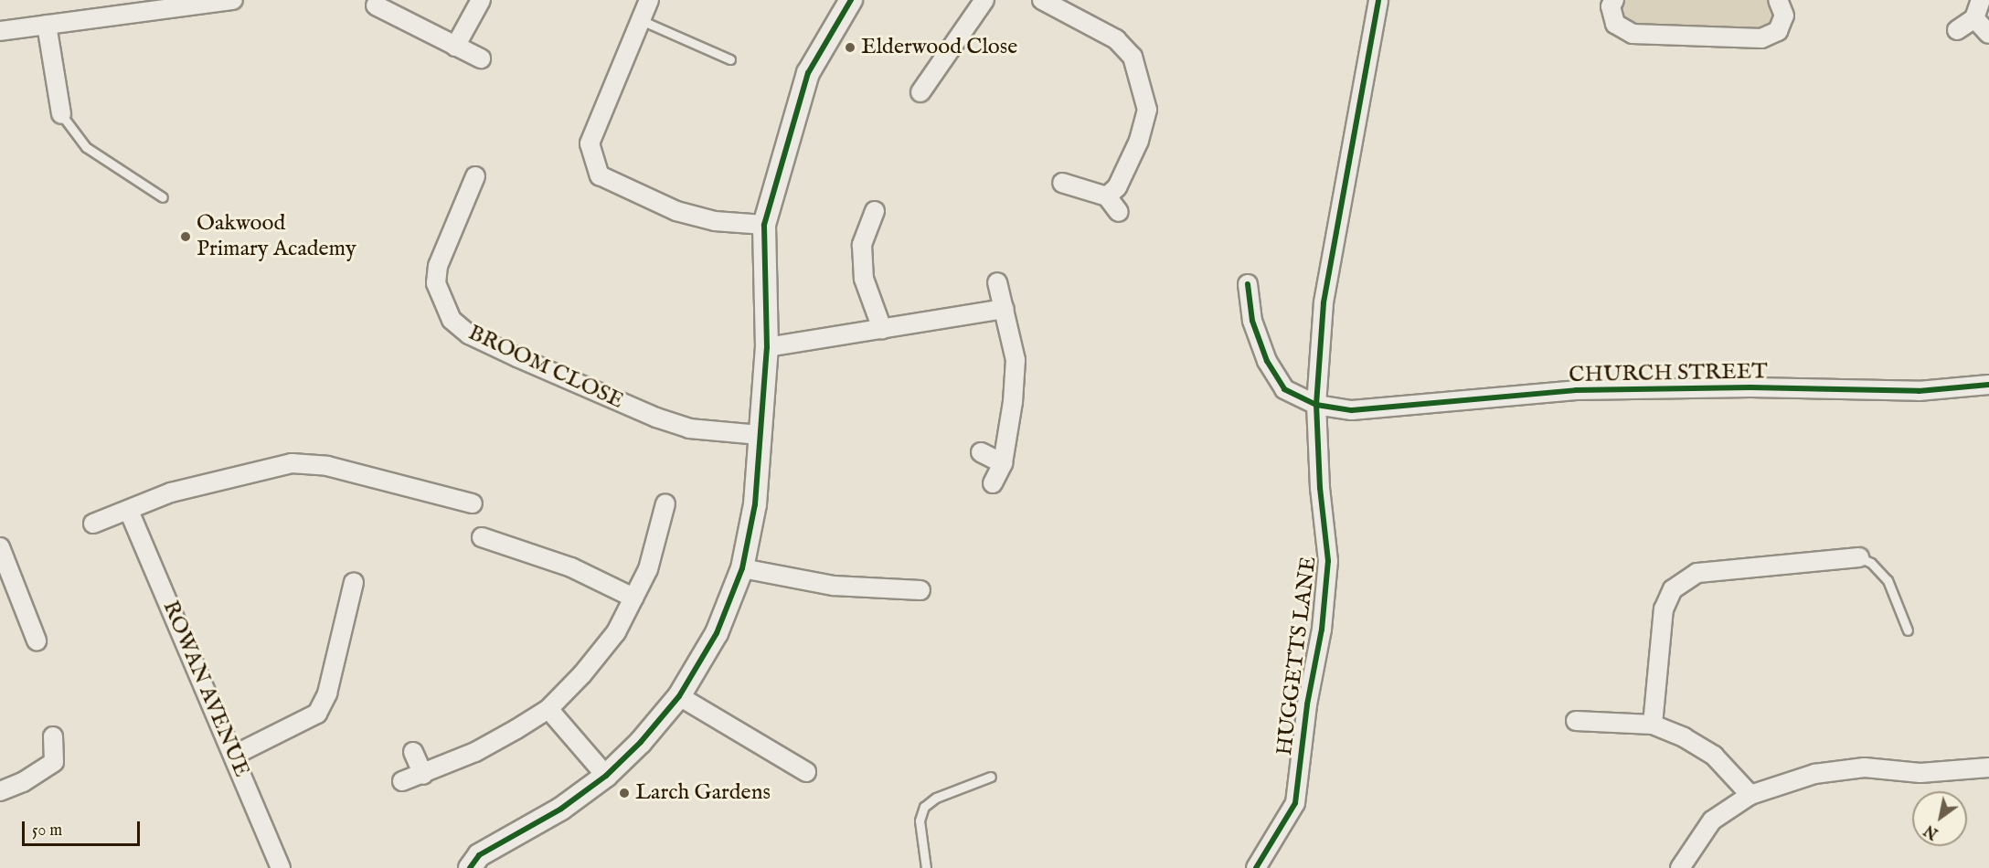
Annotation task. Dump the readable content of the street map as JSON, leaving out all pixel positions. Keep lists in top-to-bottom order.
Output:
{
  "streets": {
    "street": [
      "BROOM CLOSE",
      "CHURCH STREET",
      "HUGGETTS LANE",
      "ROWAN AVENUE"
    ]
  },
  "crossings": [
    ["CHURCH STREET", "HUGGETTS LANE"]
  ],
  "places": ["Elderwood Close", "Oakwood Primary Academy", "Larch Gardens"],
  "scale_bar": "50 m",
  "north": "bottom left"
}
